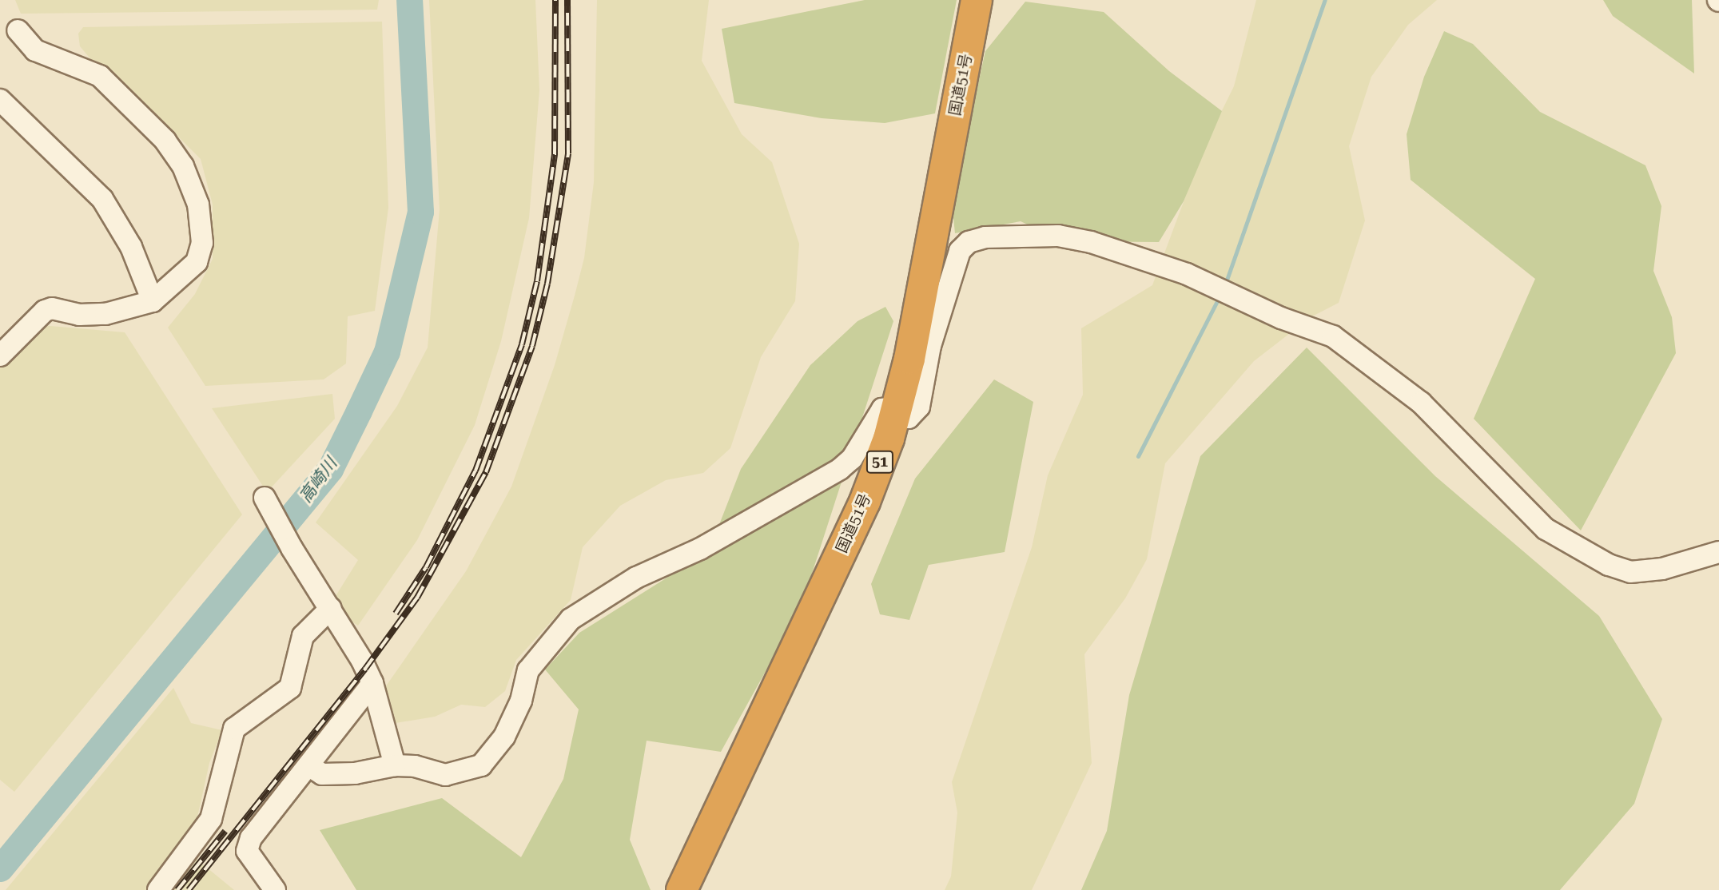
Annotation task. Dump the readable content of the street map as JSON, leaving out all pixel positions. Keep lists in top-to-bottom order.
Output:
{
  "streets": {
    "highway": ["国道51号", "51"]
  },
  "water": ["高崎川"]
}
